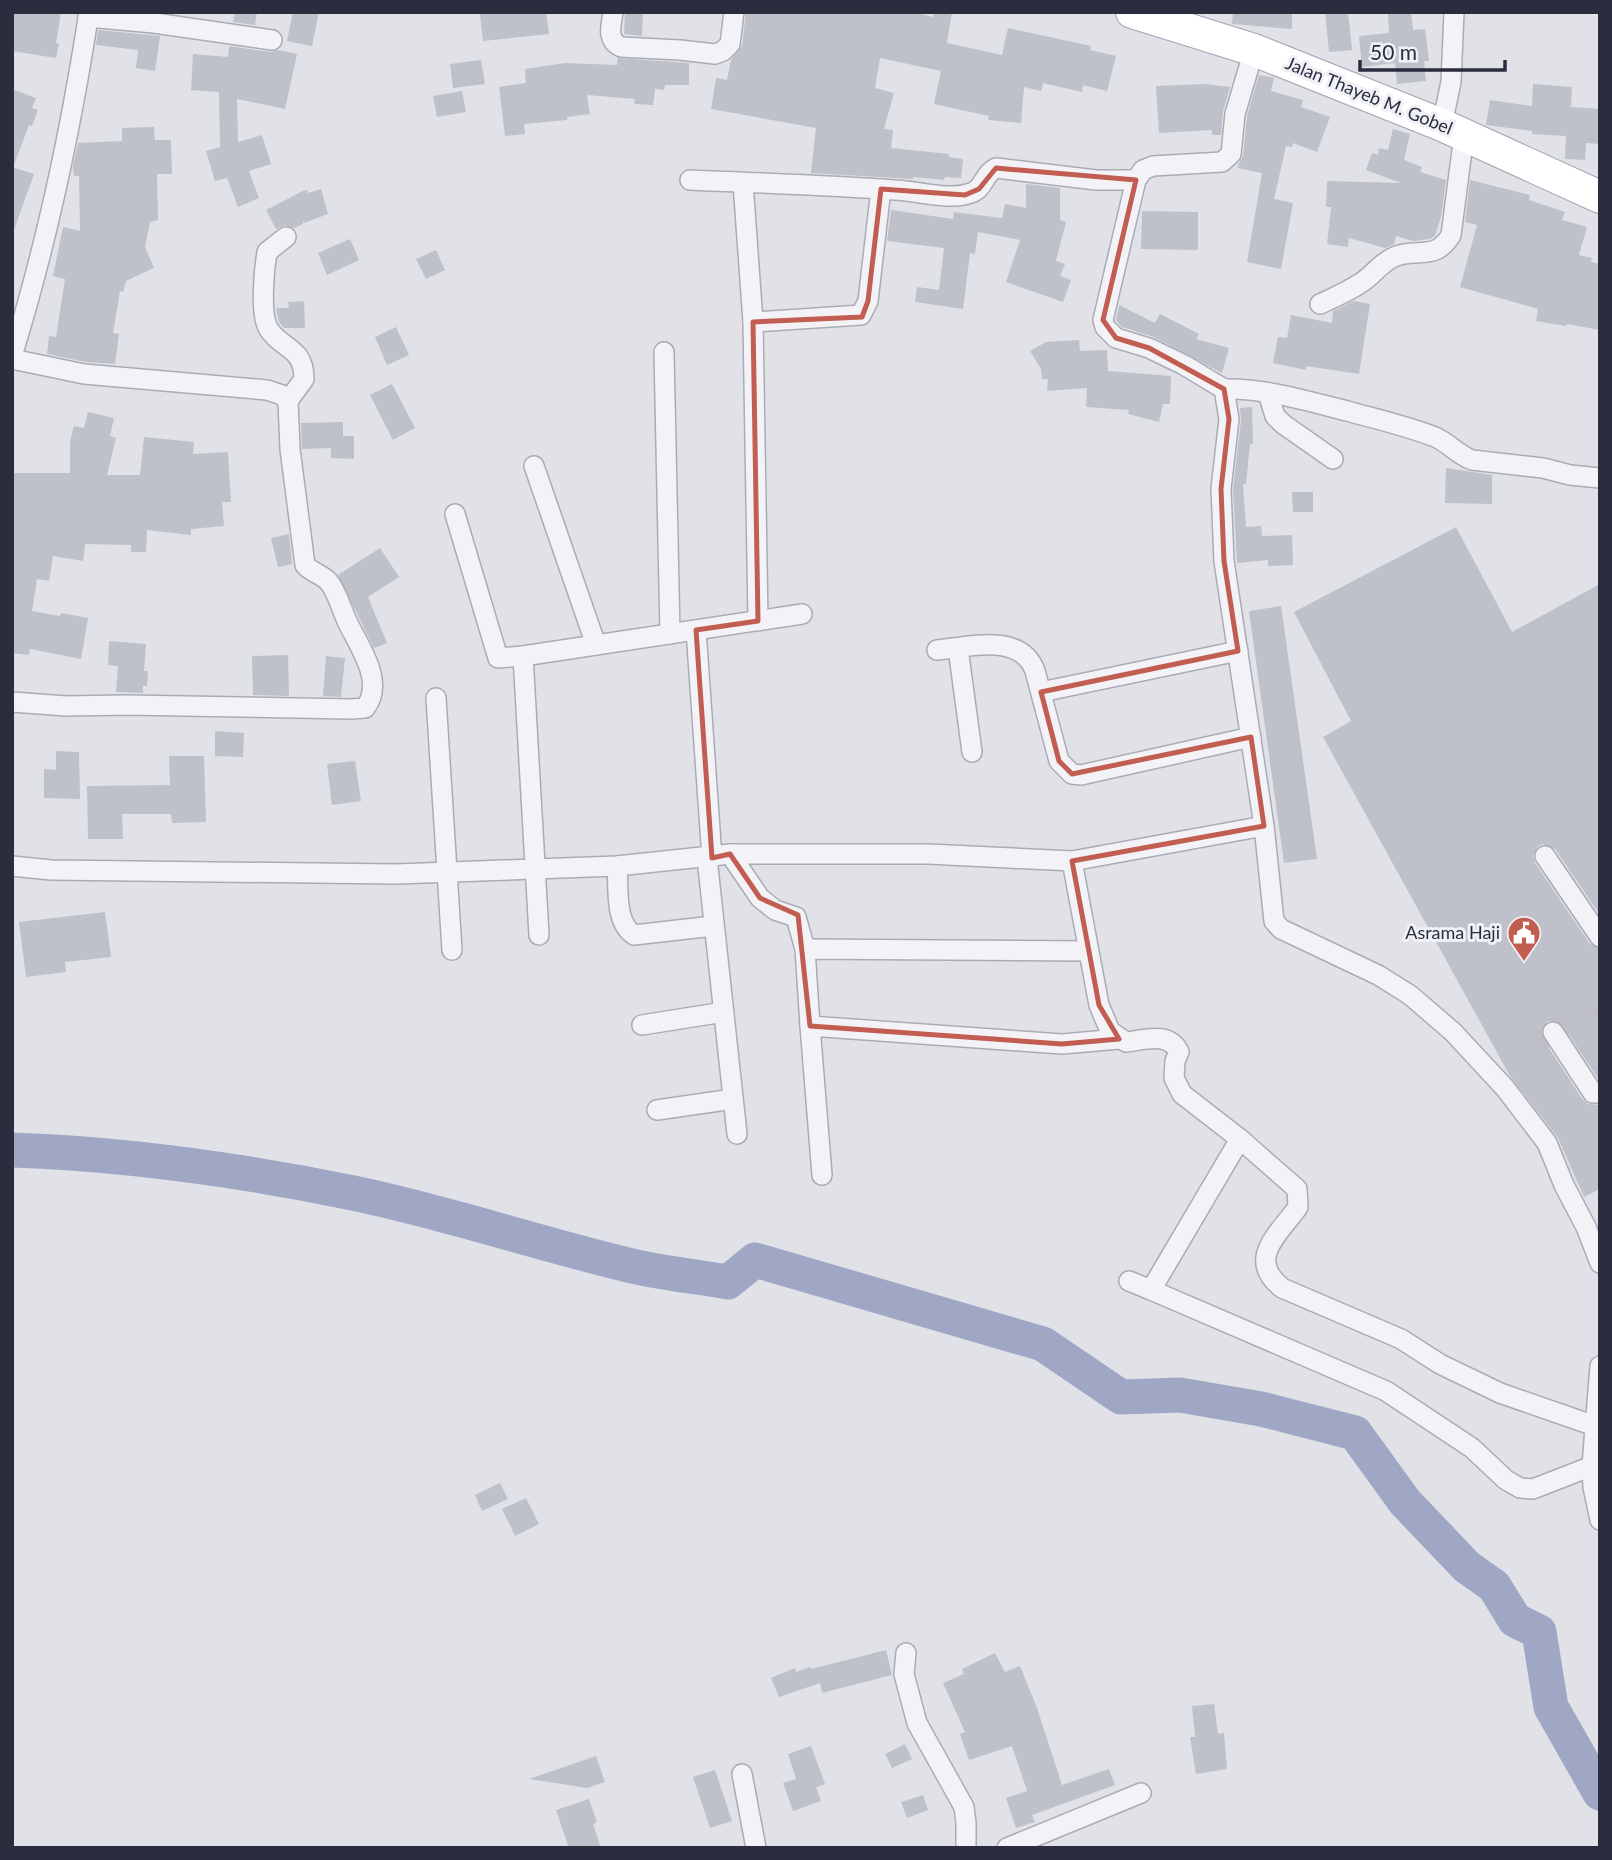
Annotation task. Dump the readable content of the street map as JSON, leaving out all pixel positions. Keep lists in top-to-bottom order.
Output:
{
  "streets": {
    "main road": ["Jalan Thayeb M. Gobel"]
  },
  "places": {
    "public building": ["Asrama Haji"]
  },
  "scale_bar": "50 m"
}
